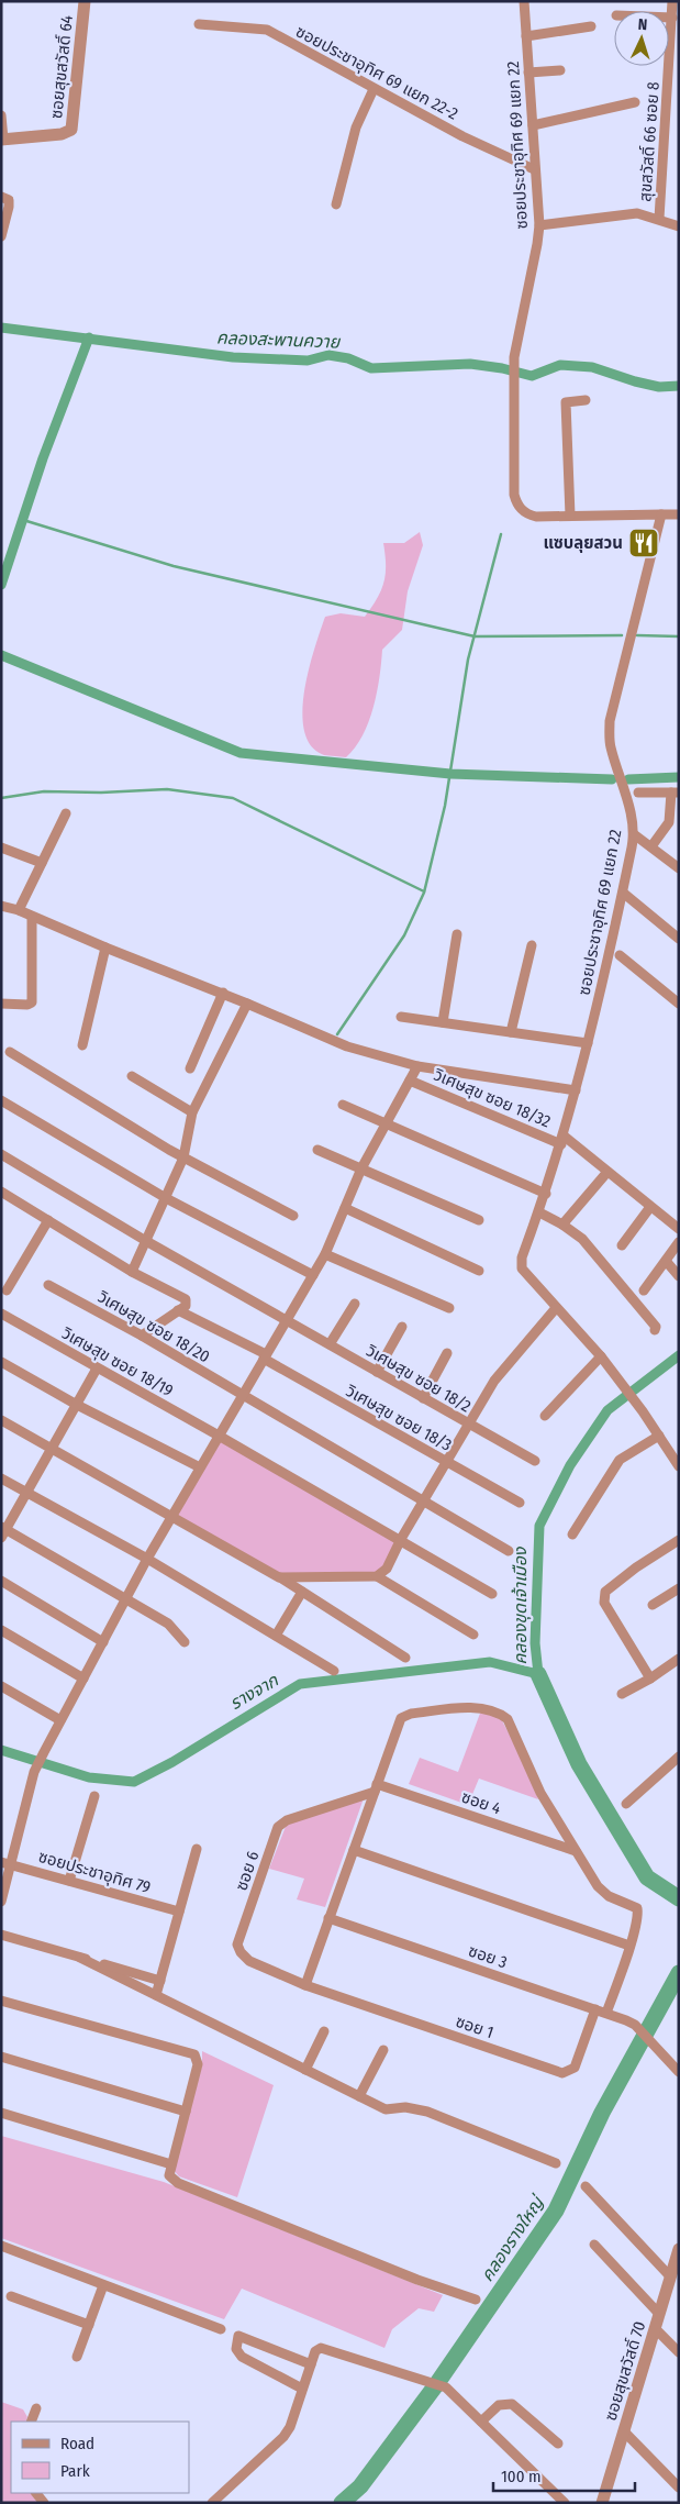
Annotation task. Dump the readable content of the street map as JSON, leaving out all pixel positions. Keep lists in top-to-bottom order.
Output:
{
  "streets": {
    "street": [
      "ซอยสุขสวัสดิ์ 64",
      "ซอยประชาอุทิศ 69 แยก 22-2",
      "สุขสวัสดิ์ 66 ซอย 8",
      "ซอยประชาอุทิศ 69 แยก 22",
      "วิเศษสุข ซอย 18/32",
      "วิเศษสุข ซอย 18/20",
      "วิเศษสุข ซอย 18/19",
      "วิเศษสุข ซอย 18/2",
      "วิเศษสุข ซอย 18/3",
      "ซอย 4",
      "ซอย 6",
      "ซอยประชาอุทิศ 79",
      "ซอย 3",
      "ซอย 1",
      "ซอยสุขสวัสดิ์ 70"
    ]
  },
  "crossings": [
    ["ซอยประชาอุทิศ 69 แยก 22-2", "ซอยประชาอุทิศ 69 แยก 22"],
    ["ซอยประชาอุทิศ 69 แยก 22", "วิเศษสุข ซอย 18/32"],
    ["ซอย 4", "ซอย 6"],
    ["ซอย 6", "ซอย 1"],
    ["ซอย 3", "ซอย 1"]
  ],
  "water": [
    "คลองสะพานควาย",
    "คลองขุดเจ้าเมือง",
    "รางจาก",
    "คลองรางใหญ่"
  ],
  "places": {
    "restaurant": ["แซบลุยสวน"]
  },
  "legend": ["Road", "Park"],
  "scale_bar": "100 m",
  "north": "top"
}
